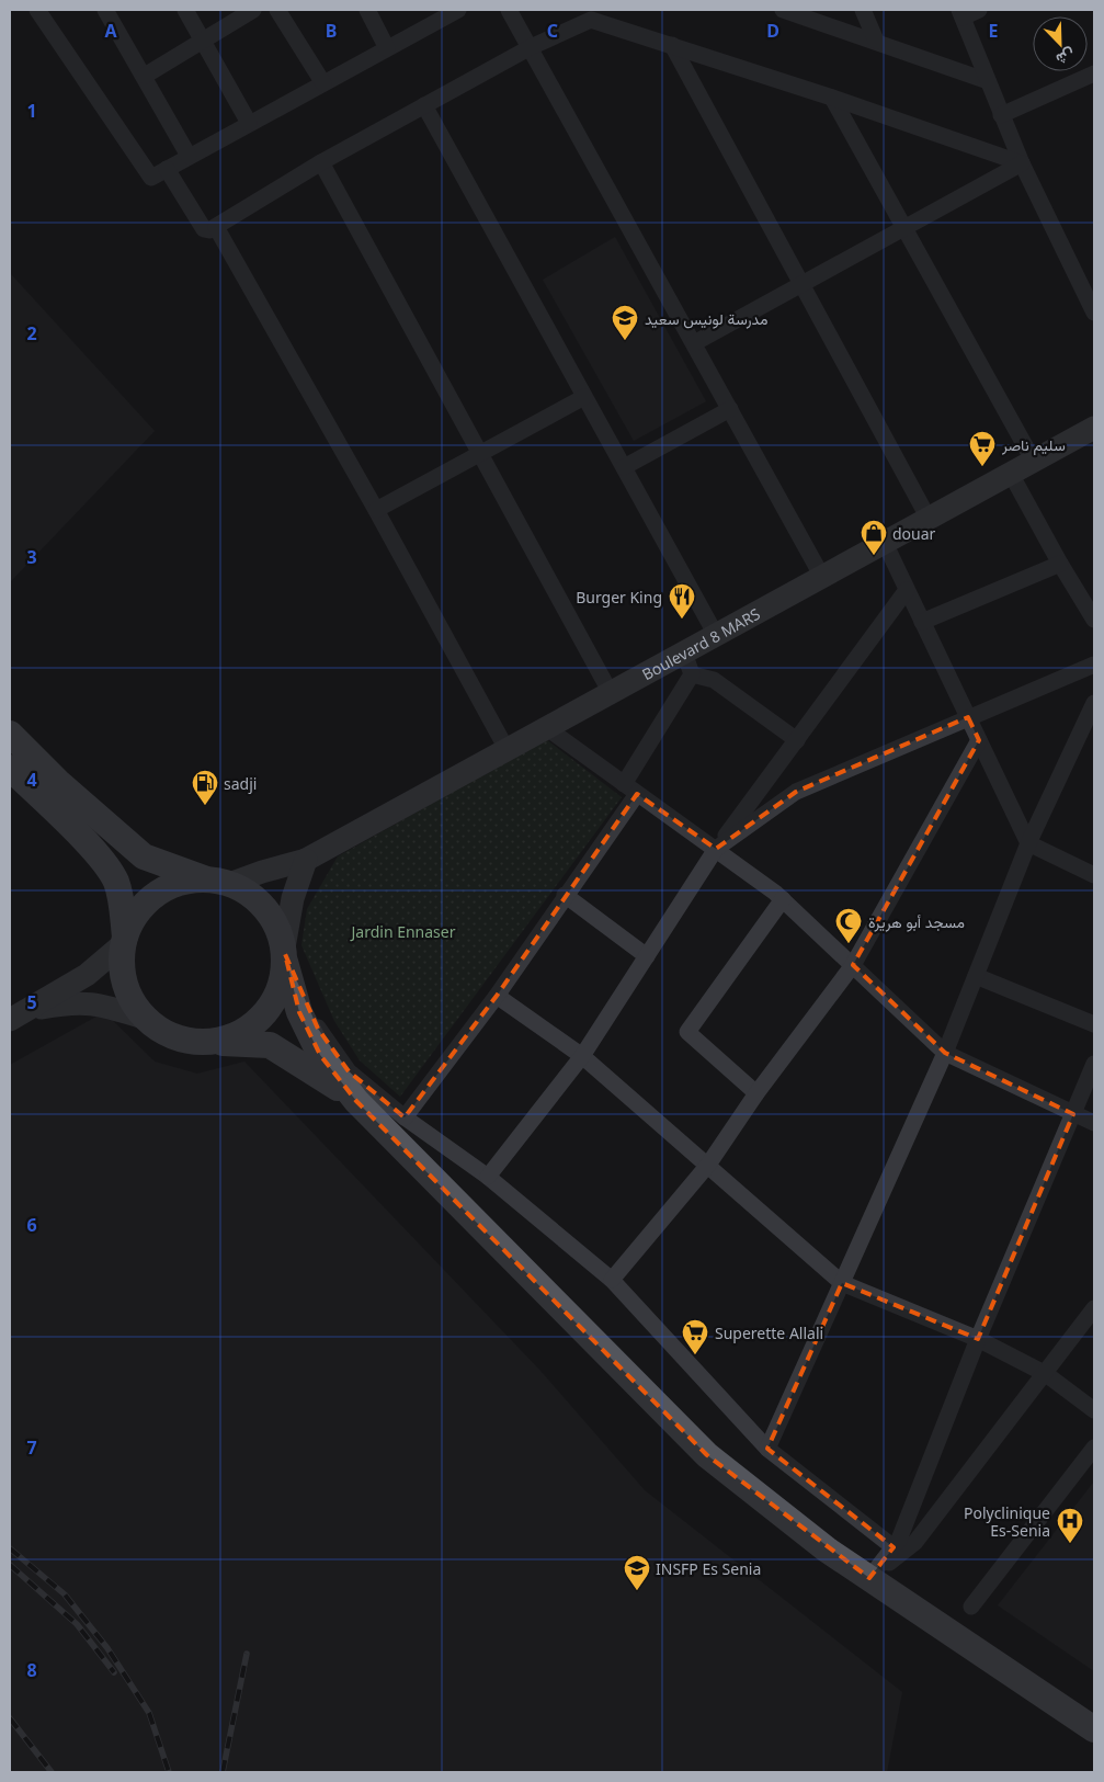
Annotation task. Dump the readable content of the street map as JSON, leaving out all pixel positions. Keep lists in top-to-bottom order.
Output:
{
  "streets": {
    "main road": ["Boulevard 8 MARS"]
  },
  "parks": ["Jardin Ennaser"],
  "places": {
    "school or university": ["مدرسة لونيس سعيد", "INSFP Es Senia"],
    "supermarket": ["سليم ناصر", "Superette Allali"],
    "shop": ["douar"],
    "restaurant": ["Burger King"],
    "fuel station": ["sadji"],
    "mosque": ["مسجد أبو هريرة"],
    "hospital": ["Polyclinique Es-Senia"]
  },
  "north": "bottom right",
  "grid": {
    "columns": [
      "A",
      "B",
      "C",
      "D",
      "E"
    ],
    "rows": [
      "1",
      "2",
      "3",
      "4",
      "5",
      "6",
      "7",
      "8"
    ]
  }
}
